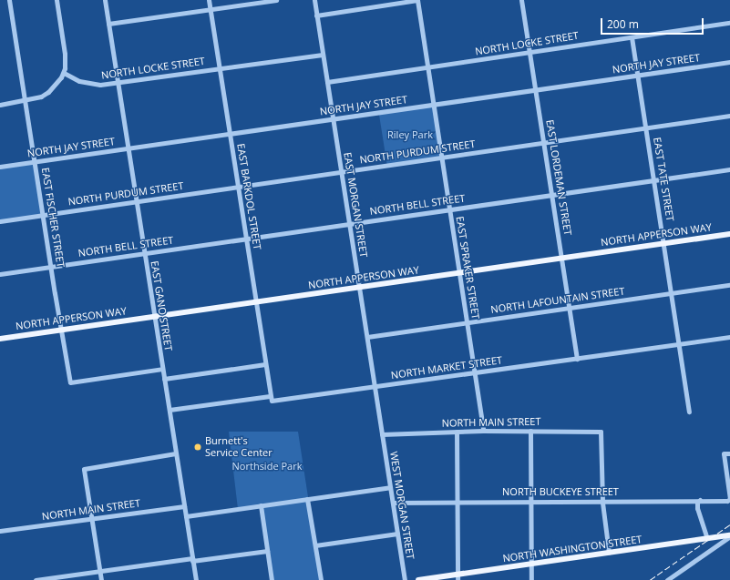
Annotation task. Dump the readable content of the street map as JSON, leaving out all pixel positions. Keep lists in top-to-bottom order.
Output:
{
  "streets": {
    "main road": ["NORTH APPERSON WAY", "NORTH WASHINGTON STREET"],
    "street": [
      "NORTH LOCKE STREET",
      "NORTH JAY STREET",
      "NORTH PURDUM STREET",
      "EAST LORDEMAN STREET",
      "EAST TATE STREET",
      "EAST BARKDOL STREET",
      "EAST MORGAN STREET",
      "NORTH BELL STREET",
      "EAST FISCHER STREET",
      "EAST SPRAKER STREET",
      "NORTH LAFOUNTAIN STREET",
      "EAST GANO STREET",
      "NORTH MARKET STREET",
      "NORTH MAIN STREET",
      "NORTH BUCKEYE STREET",
      "WEST MORGAN STREET"
    ]
  },
  "crossings": [
    ["NORTH LOCKE STREET", "EAST LORDEMAN STREET"],
    ["NORTH LOCKE STREET", "EAST TATE STREET"],
    ["NORTH LOCKE STREET", "EAST BARKDOL STREET"],
    ["NORTH LOCKE STREET", "EAST MORGAN STREET"],
    ["NORTH LOCKE STREET", "EAST SPRAKER STREET"],
    ["NORTH LOCKE STREET", "EAST GANO STREET"],
    ["NORTH JAY STREET", "EAST LORDEMAN STREET"],
    ["NORTH JAY STREET", "EAST TATE STREET"],
    ["NORTH JAY STREET", "EAST BARKDOL STREET"],
    ["NORTH JAY STREET", "EAST MORGAN STREET"],
    ["NORTH JAY STREET", "EAST FISCHER STREET"],
    ["NORTH JAY STREET", "EAST SPRAKER STREET"],
    ["NORTH JAY STREET", "EAST GANO STREET"],
    ["NORTH PURDUM STREET", "EAST LORDEMAN STREET"],
    ["NORTH PURDUM STREET", "EAST TATE STREET"],
    ["NORTH PURDUM STREET", "EAST BARKDOL STREET"],
    ["NORTH PURDUM STREET", "EAST MORGAN STREET"],
    ["NORTH PURDUM STREET", "EAST FISCHER STREET"],
    ["NORTH PURDUM STREET", "EAST SPRAKER STREET"],
    ["NORTH PURDUM STREET", "EAST GANO STREET"],
    ["EAST LORDEMAN STREET", "NORTH BELL STREET"],
    ["EAST LORDEMAN STREET", "NORTH APPERSON WAY"],
    ["EAST LORDEMAN STREET", "NORTH LAFOUNTAIN STREET"],
    ["EAST LORDEMAN STREET", "NORTH MARKET STREET"],
    ["EAST TATE STREET", "NORTH BELL STREET"],
    ["EAST TATE STREET", "NORTH APPERSON WAY"],
    ["EAST TATE STREET", "NORTH LAFOUNTAIN STREET"],
    ["EAST TATE STREET", "NORTH MARKET STREET"],
    ["EAST BARKDOL STREET", "NORTH BELL STREET"],
    ["EAST BARKDOL STREET", "NORTH APPERSON WAY"],
    ["EAST BARKDOL STREET", "NORTH MARKET STREET"],
    ["EAST MORGAN STREET", "NORTH BELL STREET"],
    ["EAST MORGAN STREET", "NORTH APPERSON WAY"],
    ["EAST MORGAN STREET", "NORTH LAFOUNTAIN STREET"],
    ["EAST MORGAN STREET", "NORTH MARKET STREET"],
    ["EAST MORGAN STREET", "NORTH MAIN STREET"],
    ["EAST MORGAN STREET", "WEST MORGAN STREET"],
    ["NORTH BELL STREET", "EAST FISCHER STREET"],
    ["NORTH BELL STREET", "EAST SPRAKER STREET"],
    ["NORTH BELL STREET", "EAST GANO STREET"],
    ["EAST FISCHER STREET", "NORTH APPERSON WAY"],
    ["EAST FISCHER STREET", "EAST GANO STREET"],
    ["NORTH APPERSON WAY", "EAST SPRAKER STREET"],
    ["NORTH APPERSON WAY", "EAST GANO STREET"],
    ["EAST SPRAKER STREET", "NORTH LAFOUNTAIN STREET"],
    ["EAST SPRAKER STREET", "NORTH MARKET STREET"],
    ["EAST SPRAKER STREET", "NORTH MAIN STREET"],
    ["EAST GANO STREET", "NORTH MARKET STREET"],
    ["EAST GANO STREET", "NORTH MAIN STREET"],
    ["NORTH MAIN STREET", "NORTH BUCKEYE STREET"],
    ["NORTH MAIN STREET", "WEST MORGAN STREET"],
    ["NORTH BUCKEYE STREET", "WEST MORGAN STREET"]
  ],
  "parks": ["Riley Park", "Northside Park"],
  "places": ["Burnett's Service Center"],
  "scale_bar": "200 m"
}
